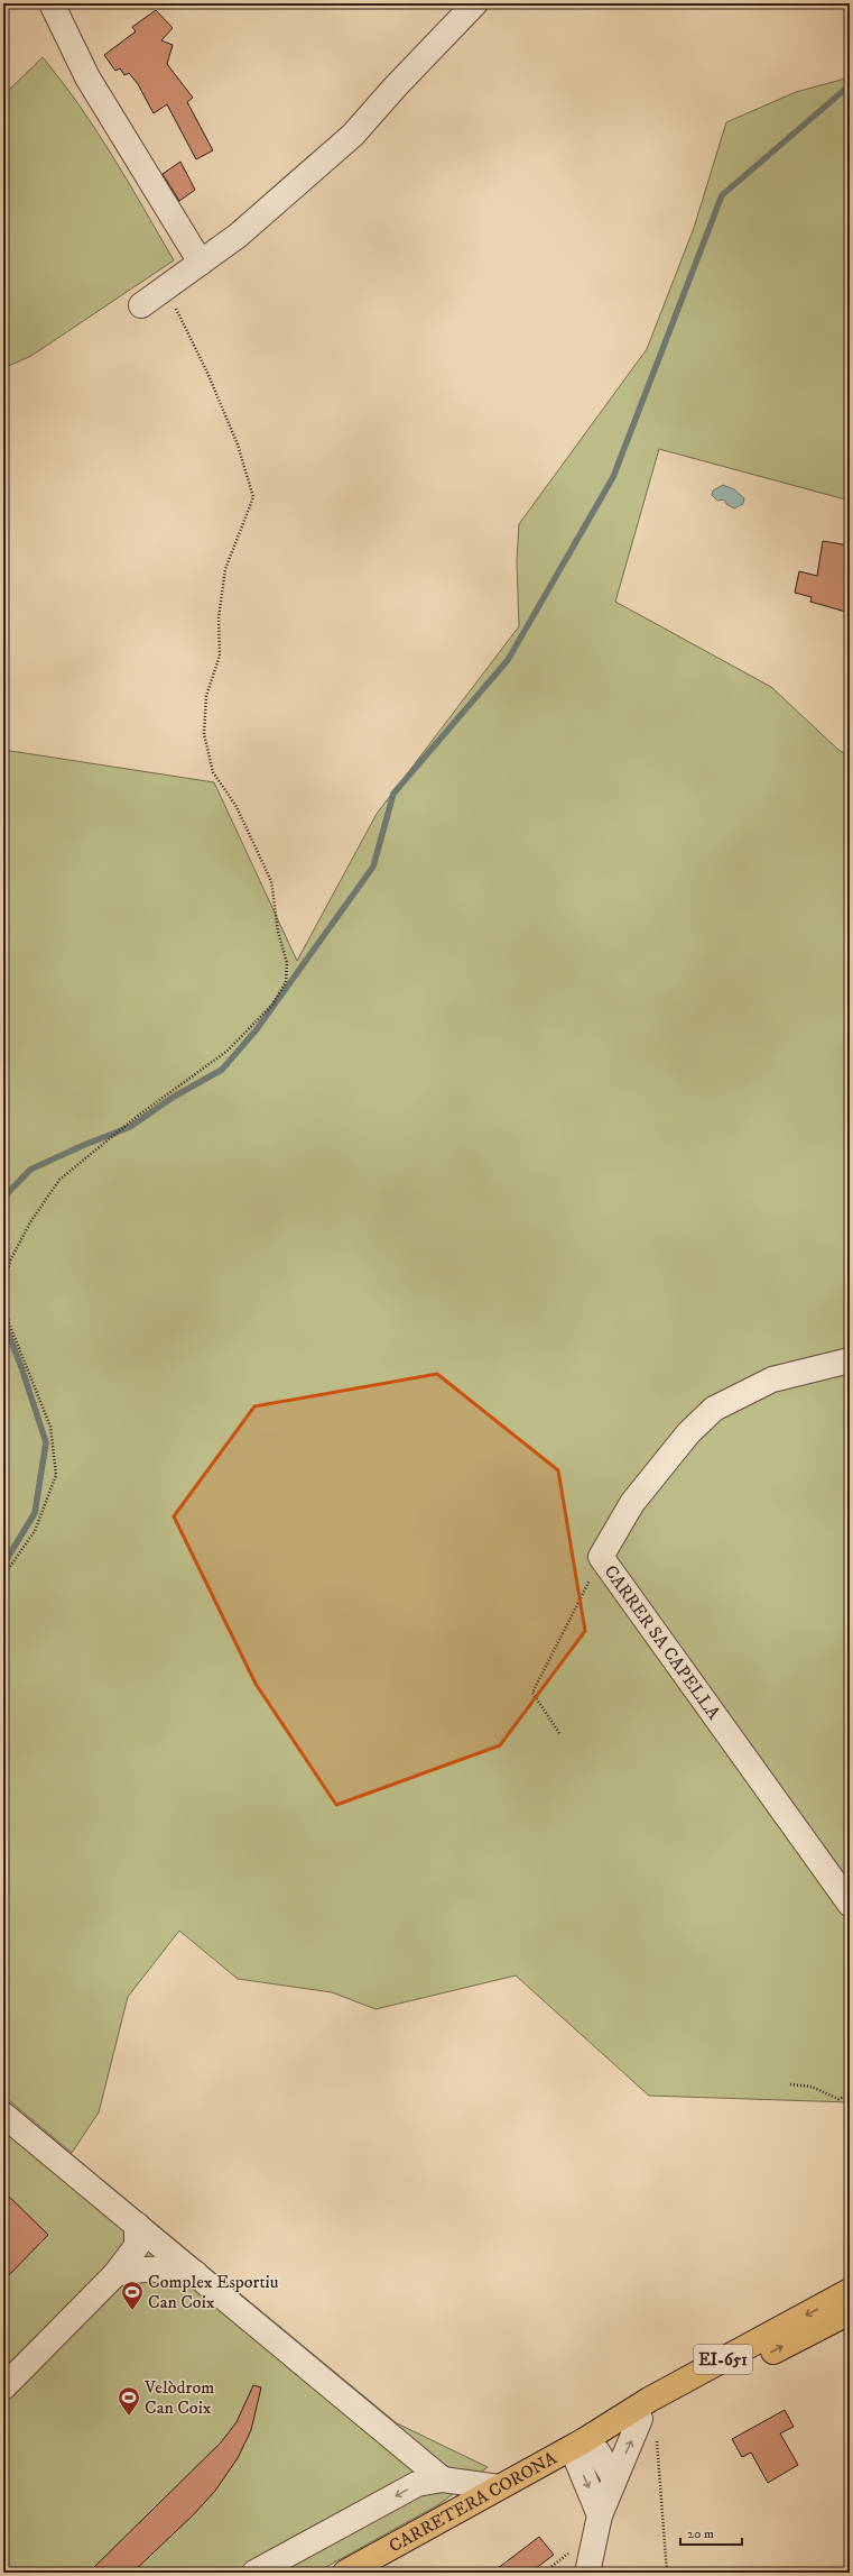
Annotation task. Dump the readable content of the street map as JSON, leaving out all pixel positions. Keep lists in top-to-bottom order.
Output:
{
  "streets": {
    "main road": ["EI-651", "CARRETERA CORONA"],
    "street": ["CARRER SA CAPELLA"]
  },
  "places": {
    "sports": ["Complex Esportiu Can Coix", "Velòdrom Can Coix"]
  },
  "scale_bar": "20 m"
}
